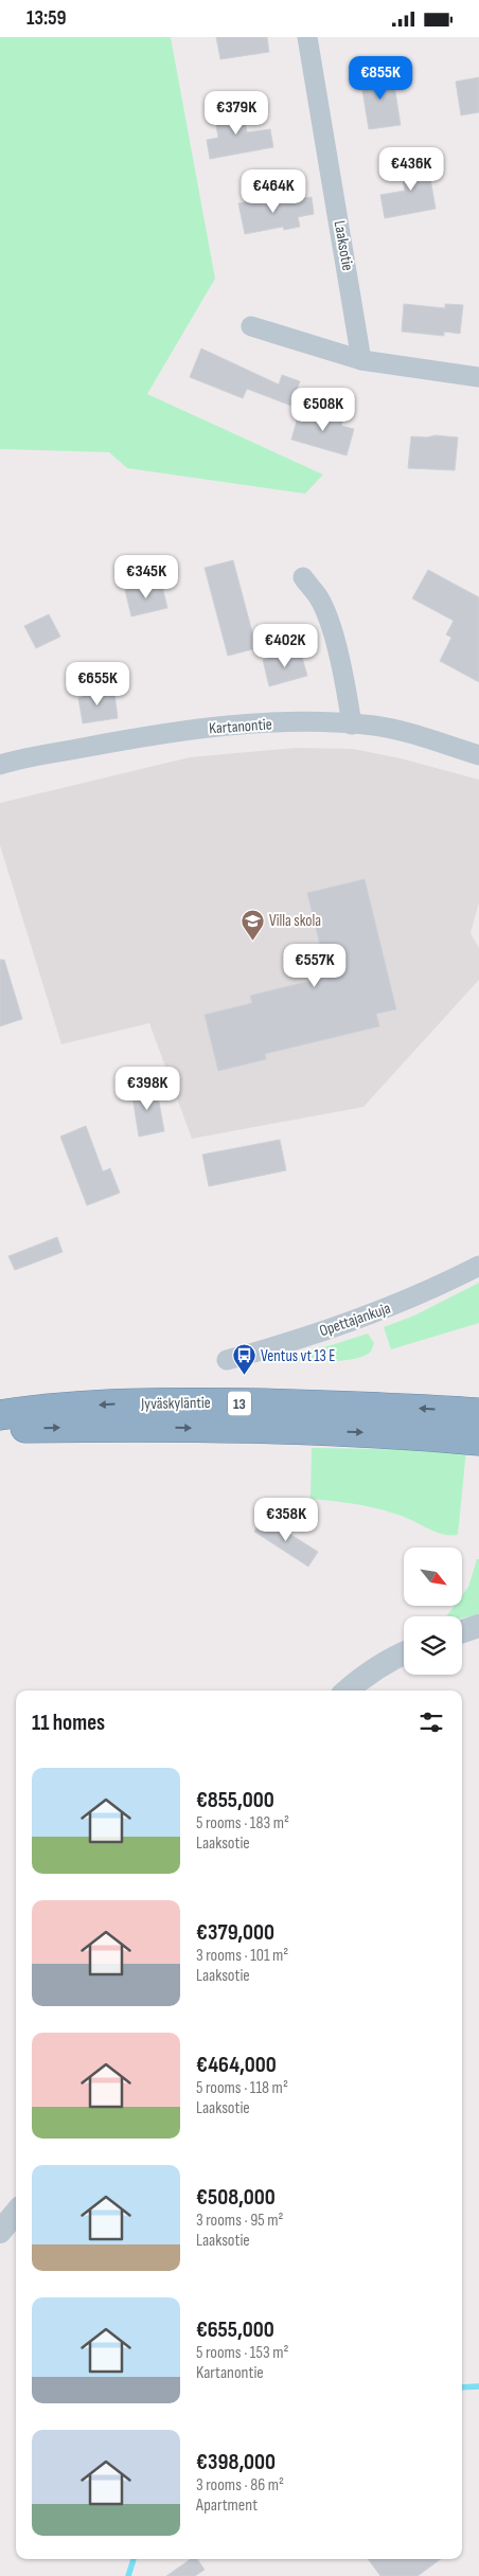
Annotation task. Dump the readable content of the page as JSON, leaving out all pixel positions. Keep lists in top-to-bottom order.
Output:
{
  "streets": {
    "highway": ["Jyväskyläntie", "13"],
    "street": ["Laaksotie", "Kartanontie", "Opettajankuja"]
  },
  "places": {
    "school or university": ["Villa skola"],
    "bus stop": ["Ventus vt 13 E"]
  },
  "north": "bottom right",
  "page": {
    "status": "13:59",
    "price": [
      "€855K",
      "€379K",
      "€436K",
      "€464K",
      "€508K",
      "€345K",
      "€402K",
      "€655K",
      "€557K",
      "€398K",
      "€358K"
    ],
    "heading": "11 homes",
    "list": [
      {
        "name": "€855,000",
        "note": "5 rooms · 183 m² · Laaksotie"
      },
      {
        "name": "€379,000",
        "note": "3 rooms · 101 m² · Laaksotie"
      },
      {
        "name": "€464,000",
        "note": "5 rooms · 118 m² · Laaksotie"
      },
      {
        "name": "€508,000",
        "note": "3 rooms · 95 m² · Laaksotie"
      },
      {
        "name": "€655,000",
        "note": "5 rooms · 153 m² · Kartanontie"
      },
      {
        "name": "€398,000",
        "note": "3 rooms · 86 m² · Apartment"
      }
    ]
  }
}
